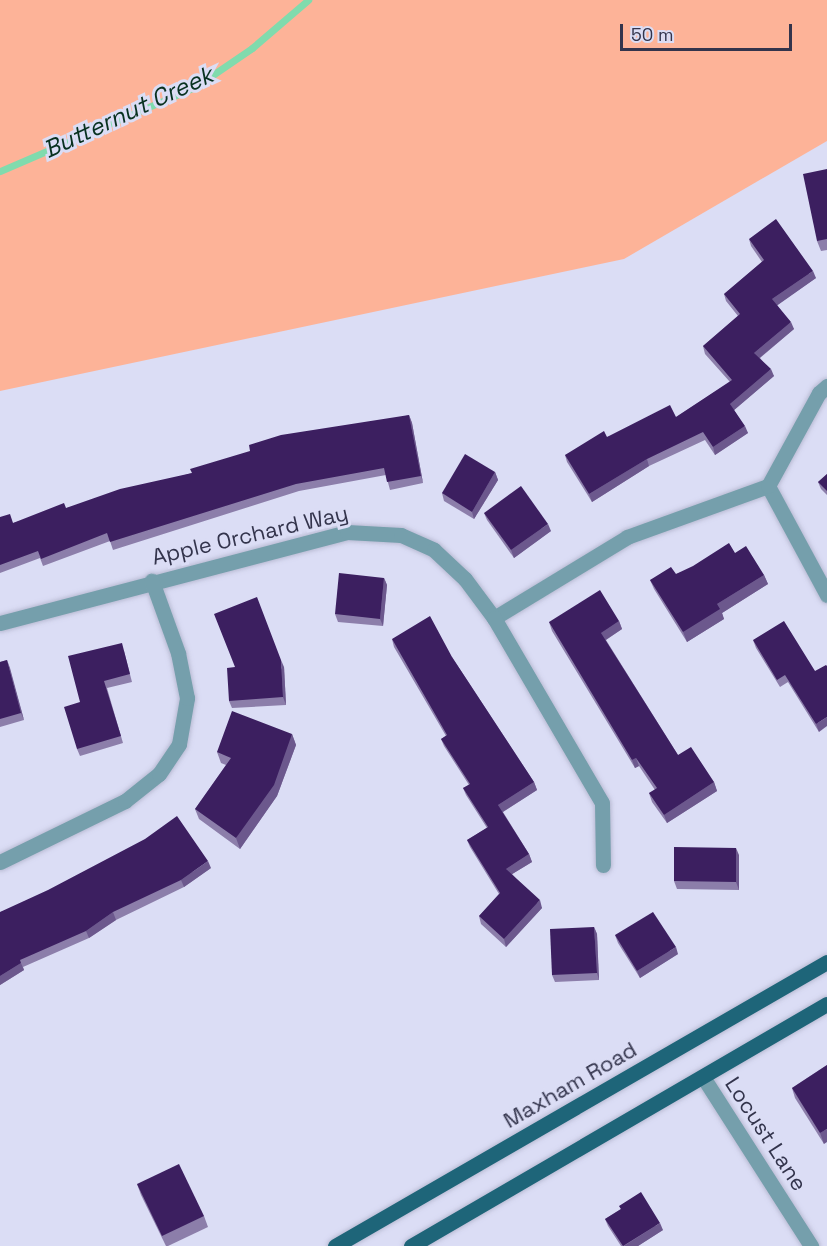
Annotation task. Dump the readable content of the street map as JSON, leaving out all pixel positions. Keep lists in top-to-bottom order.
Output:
{
  "streets": {
    "main road": ["Maxham Road"],
    "street": ["Apple Orchard Way", "Locust Lane"]
  },
  "water": ["Butternut Creek"],
  "scale_bar": "50 m"
}
